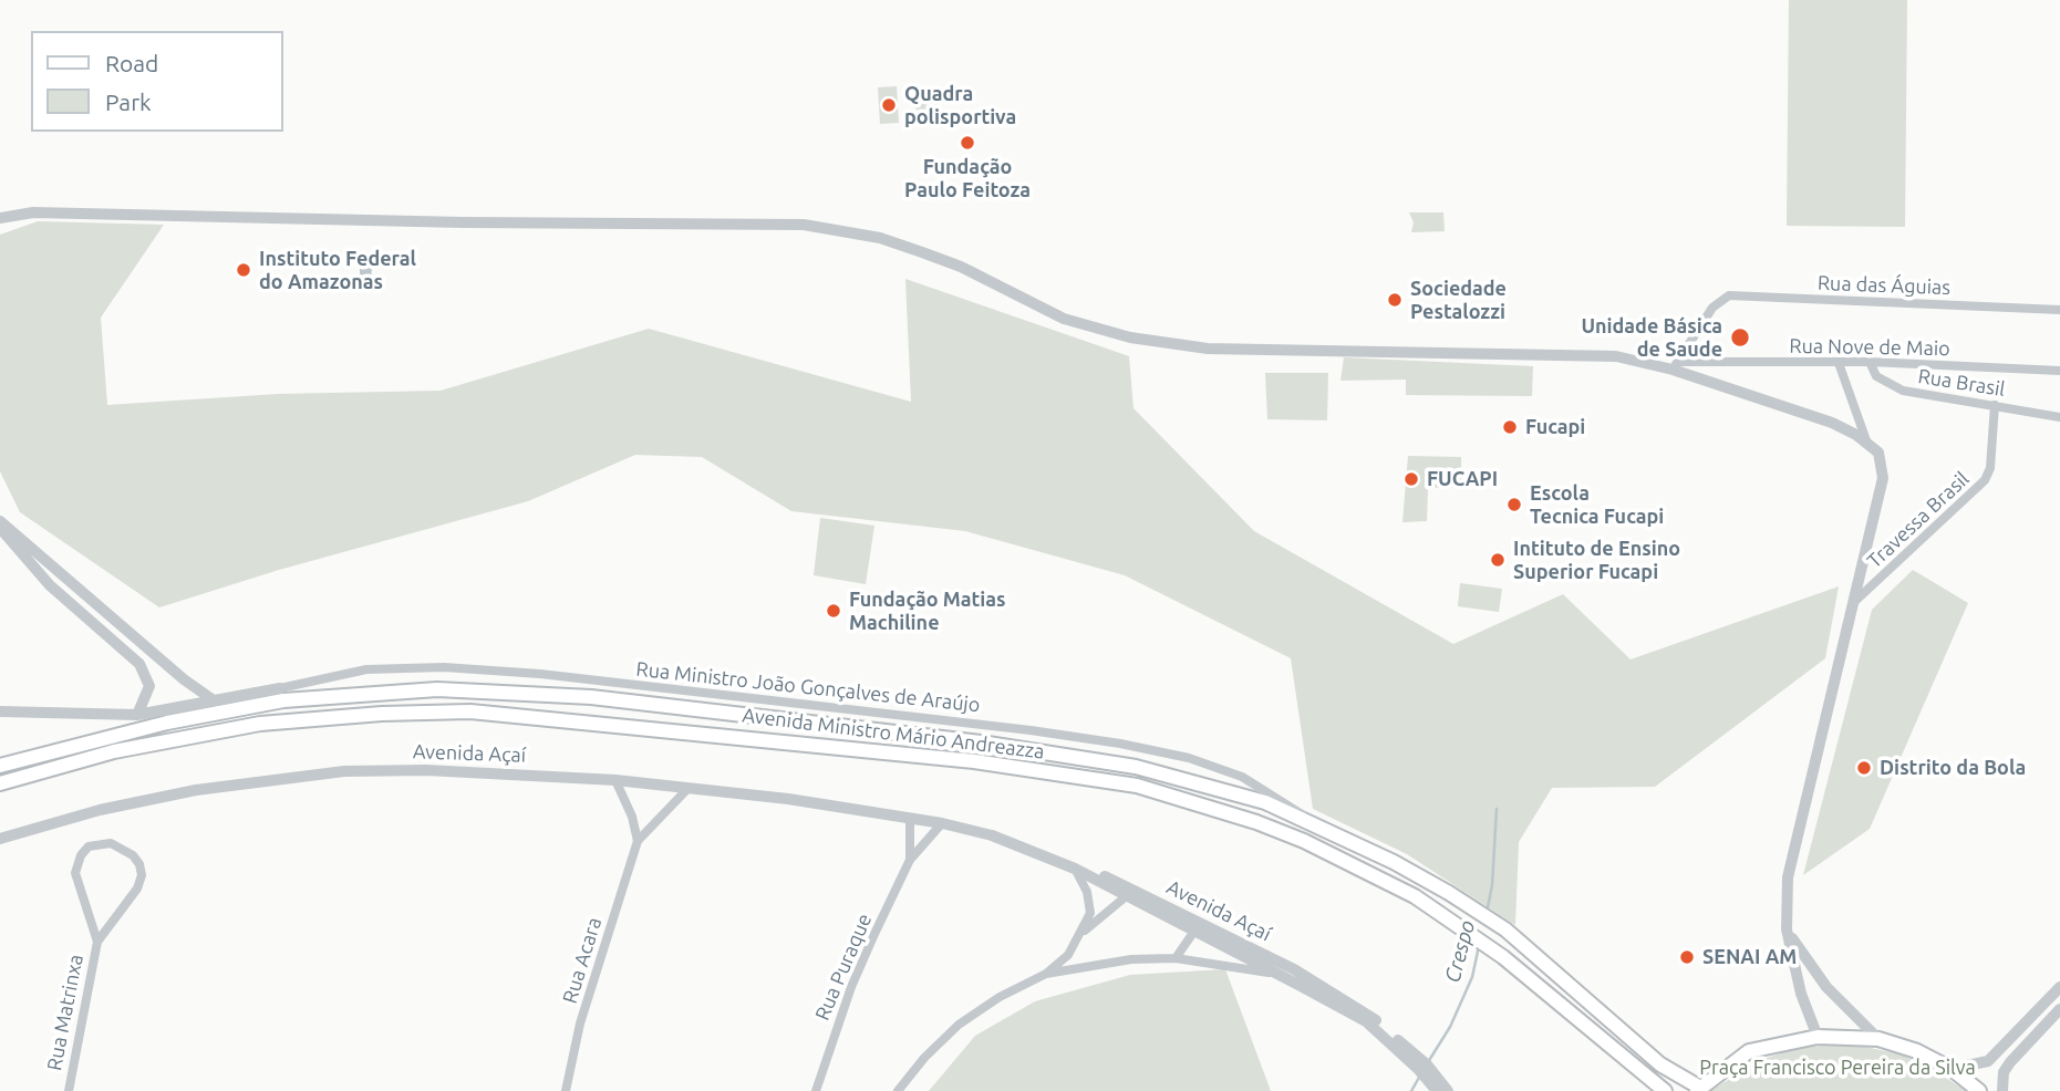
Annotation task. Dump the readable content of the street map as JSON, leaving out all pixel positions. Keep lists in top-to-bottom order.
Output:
{
  "streets": {
    "main road": ["Avenida Ministro Mário Andreazza"],
    "street": [
      "Rua das Águias",
      "Rua Nove de Maio",
      "Rua Brasil",
      "Travessa Brasil",
      "Rua Ministro João Gonçalves de Araújo",
      "Avenida Açaí",
      "Rua Acara",
      "Rua Puraque",
      "Rua Matrinxa"
    ]
  },
  "crossings": [
    ["Rua das Águias", "Rua Nove de Maio"],
    ["Rua Nove de Maio", "Rua Brasil"],
    ["Rua Brasil", "Travessa Brasil"],
    ["Rua Ministro João Gonçalves de Araújo", "Avenida Ministro Mário Andreazza"],
    ["Avenida Açaí", "Rua Acara"],
    ["Avenida Açaí", "Rua Puraque"]
  ],
  "water": ["Crespo"],
  "parks": ["Praça Francisco Pereira da Silva"],
  "places": [
    "Quadra polisportiva",
    "Fundação Paulo Feitoza",
    "Instituto Federal do Amazonas",
    "Sociedade Pestalozzi",
    "Unidade Básica de Saude",
    "Fucapi",
    "FUCAPI",
    "Escola Tecnica Fucapi",
    "Intituto de Ensino Superior Fucapi",
    "Fundação Matias Machiline",
    "Distrito da Bola",
    "SENAI AM"
  ],
  "legend": ["Road", "Park"]
}
